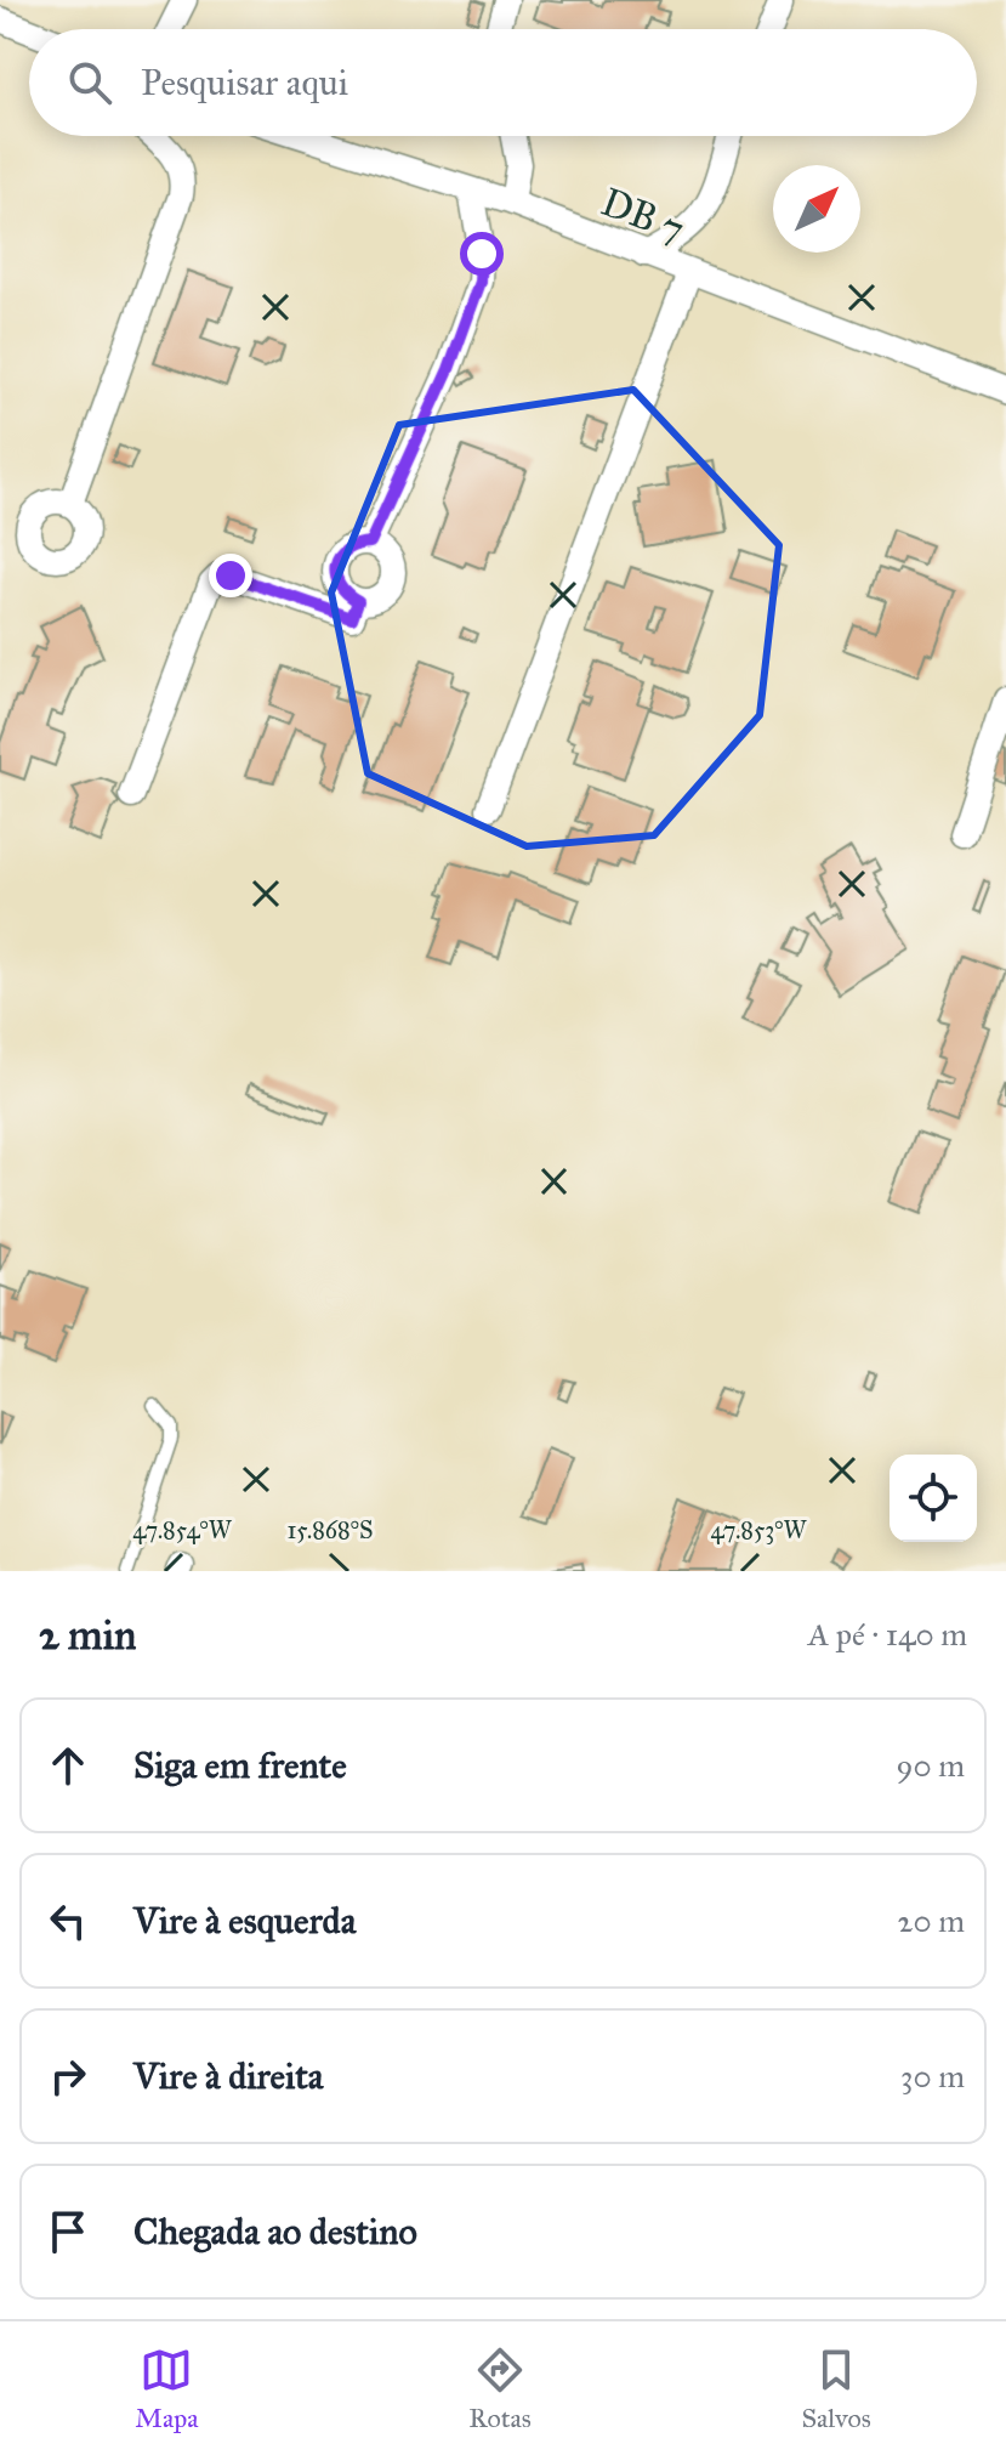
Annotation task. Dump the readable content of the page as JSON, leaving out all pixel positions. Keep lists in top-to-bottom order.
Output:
{
  "streets": {
    "street": ["DB 7"]
  },
  "north": "top right",
  "page": {
    "search": "Pesquisar aqui",
    "heading": ["2 min", "A pé · 140 m"],
    "list": [
      ["Siga em frente", "90 m"],
      ["Vire à esquerda", "20 m"],
      ["Vire à direita", "30 m"],
      "Chegada ao destino"
    ],
    "nav": ["Mapa", "Rotas", "Salvos"]
  },
  "coordinates": ["47.854°W", "15.868°S", "47.853°W"]
}
